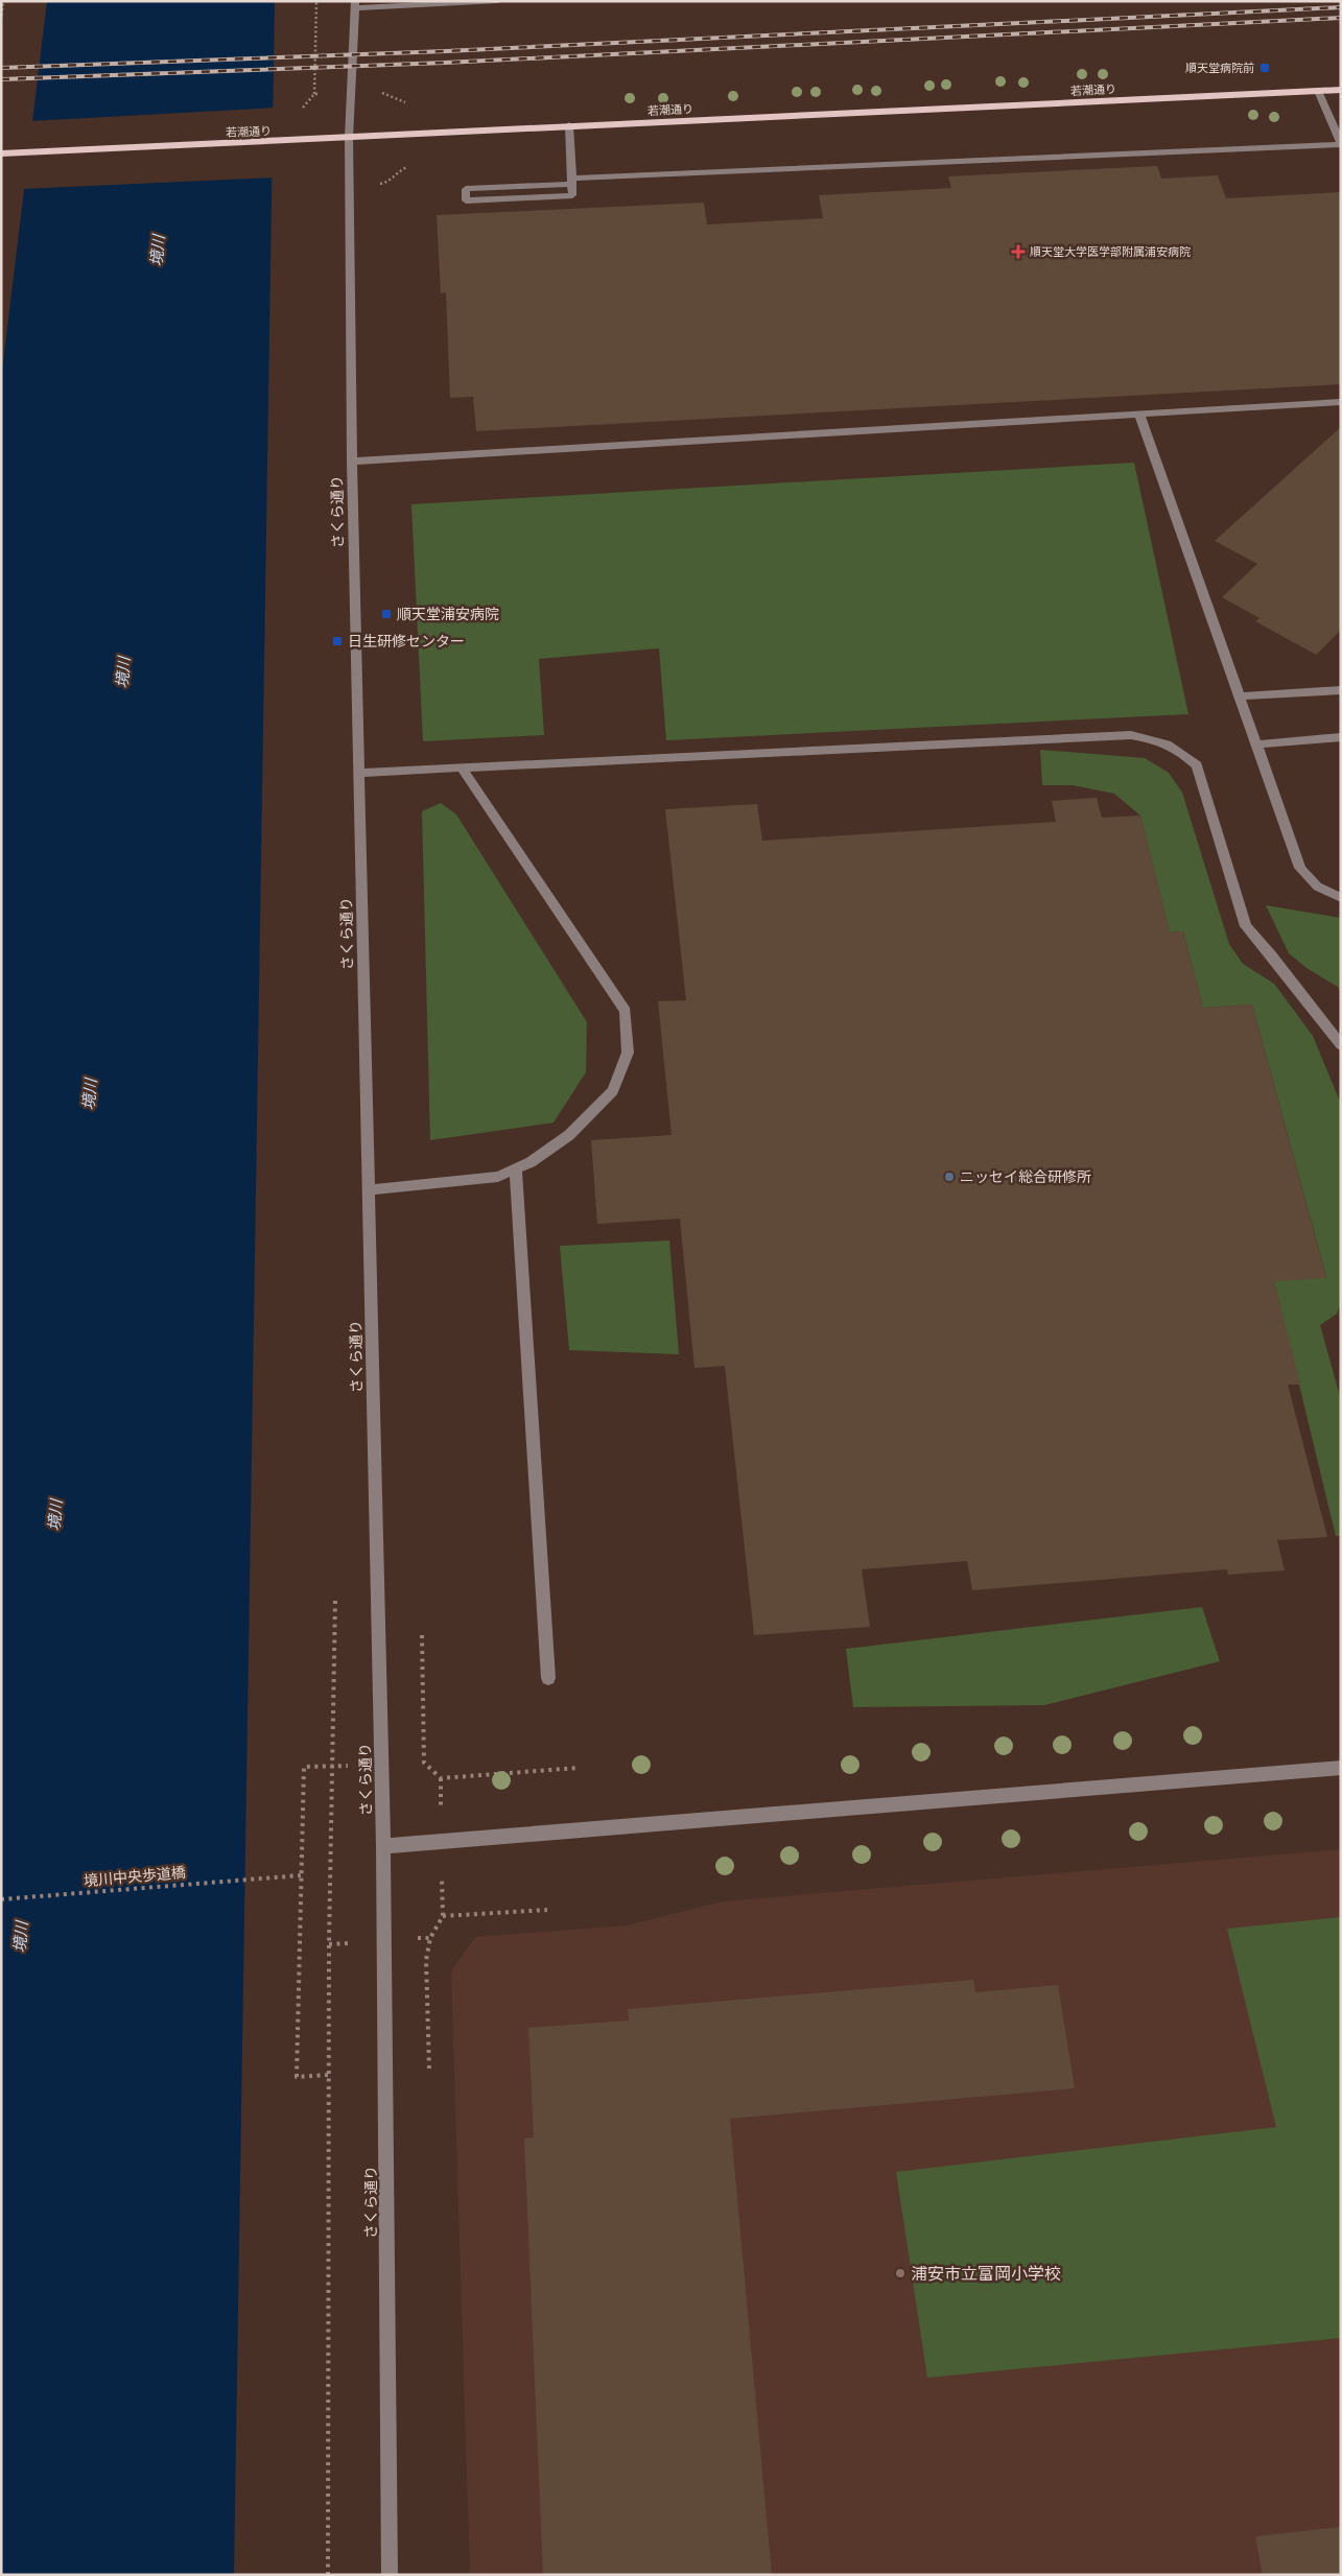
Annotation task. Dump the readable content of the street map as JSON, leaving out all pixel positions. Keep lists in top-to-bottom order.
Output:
{
  "streets": {
    "main road": ["若潮通り"],
    "street": ["さくら通り"],
    "path": ["境川中央歩道橋"]
  },
  "crossings": [
    ["若潮通り", "さくら通り"]
  ],
  "water": ["境川"],
  "places": {
    "transit": ["順天堂病院前", "順天堂浦安病院", "日生研修センター"],
    "health": ["順天堂大学医学部附属浦安病院"],
    "other": ["ニッセイ総合研修所", "浦安市立富岡小学校"]
  }
}
